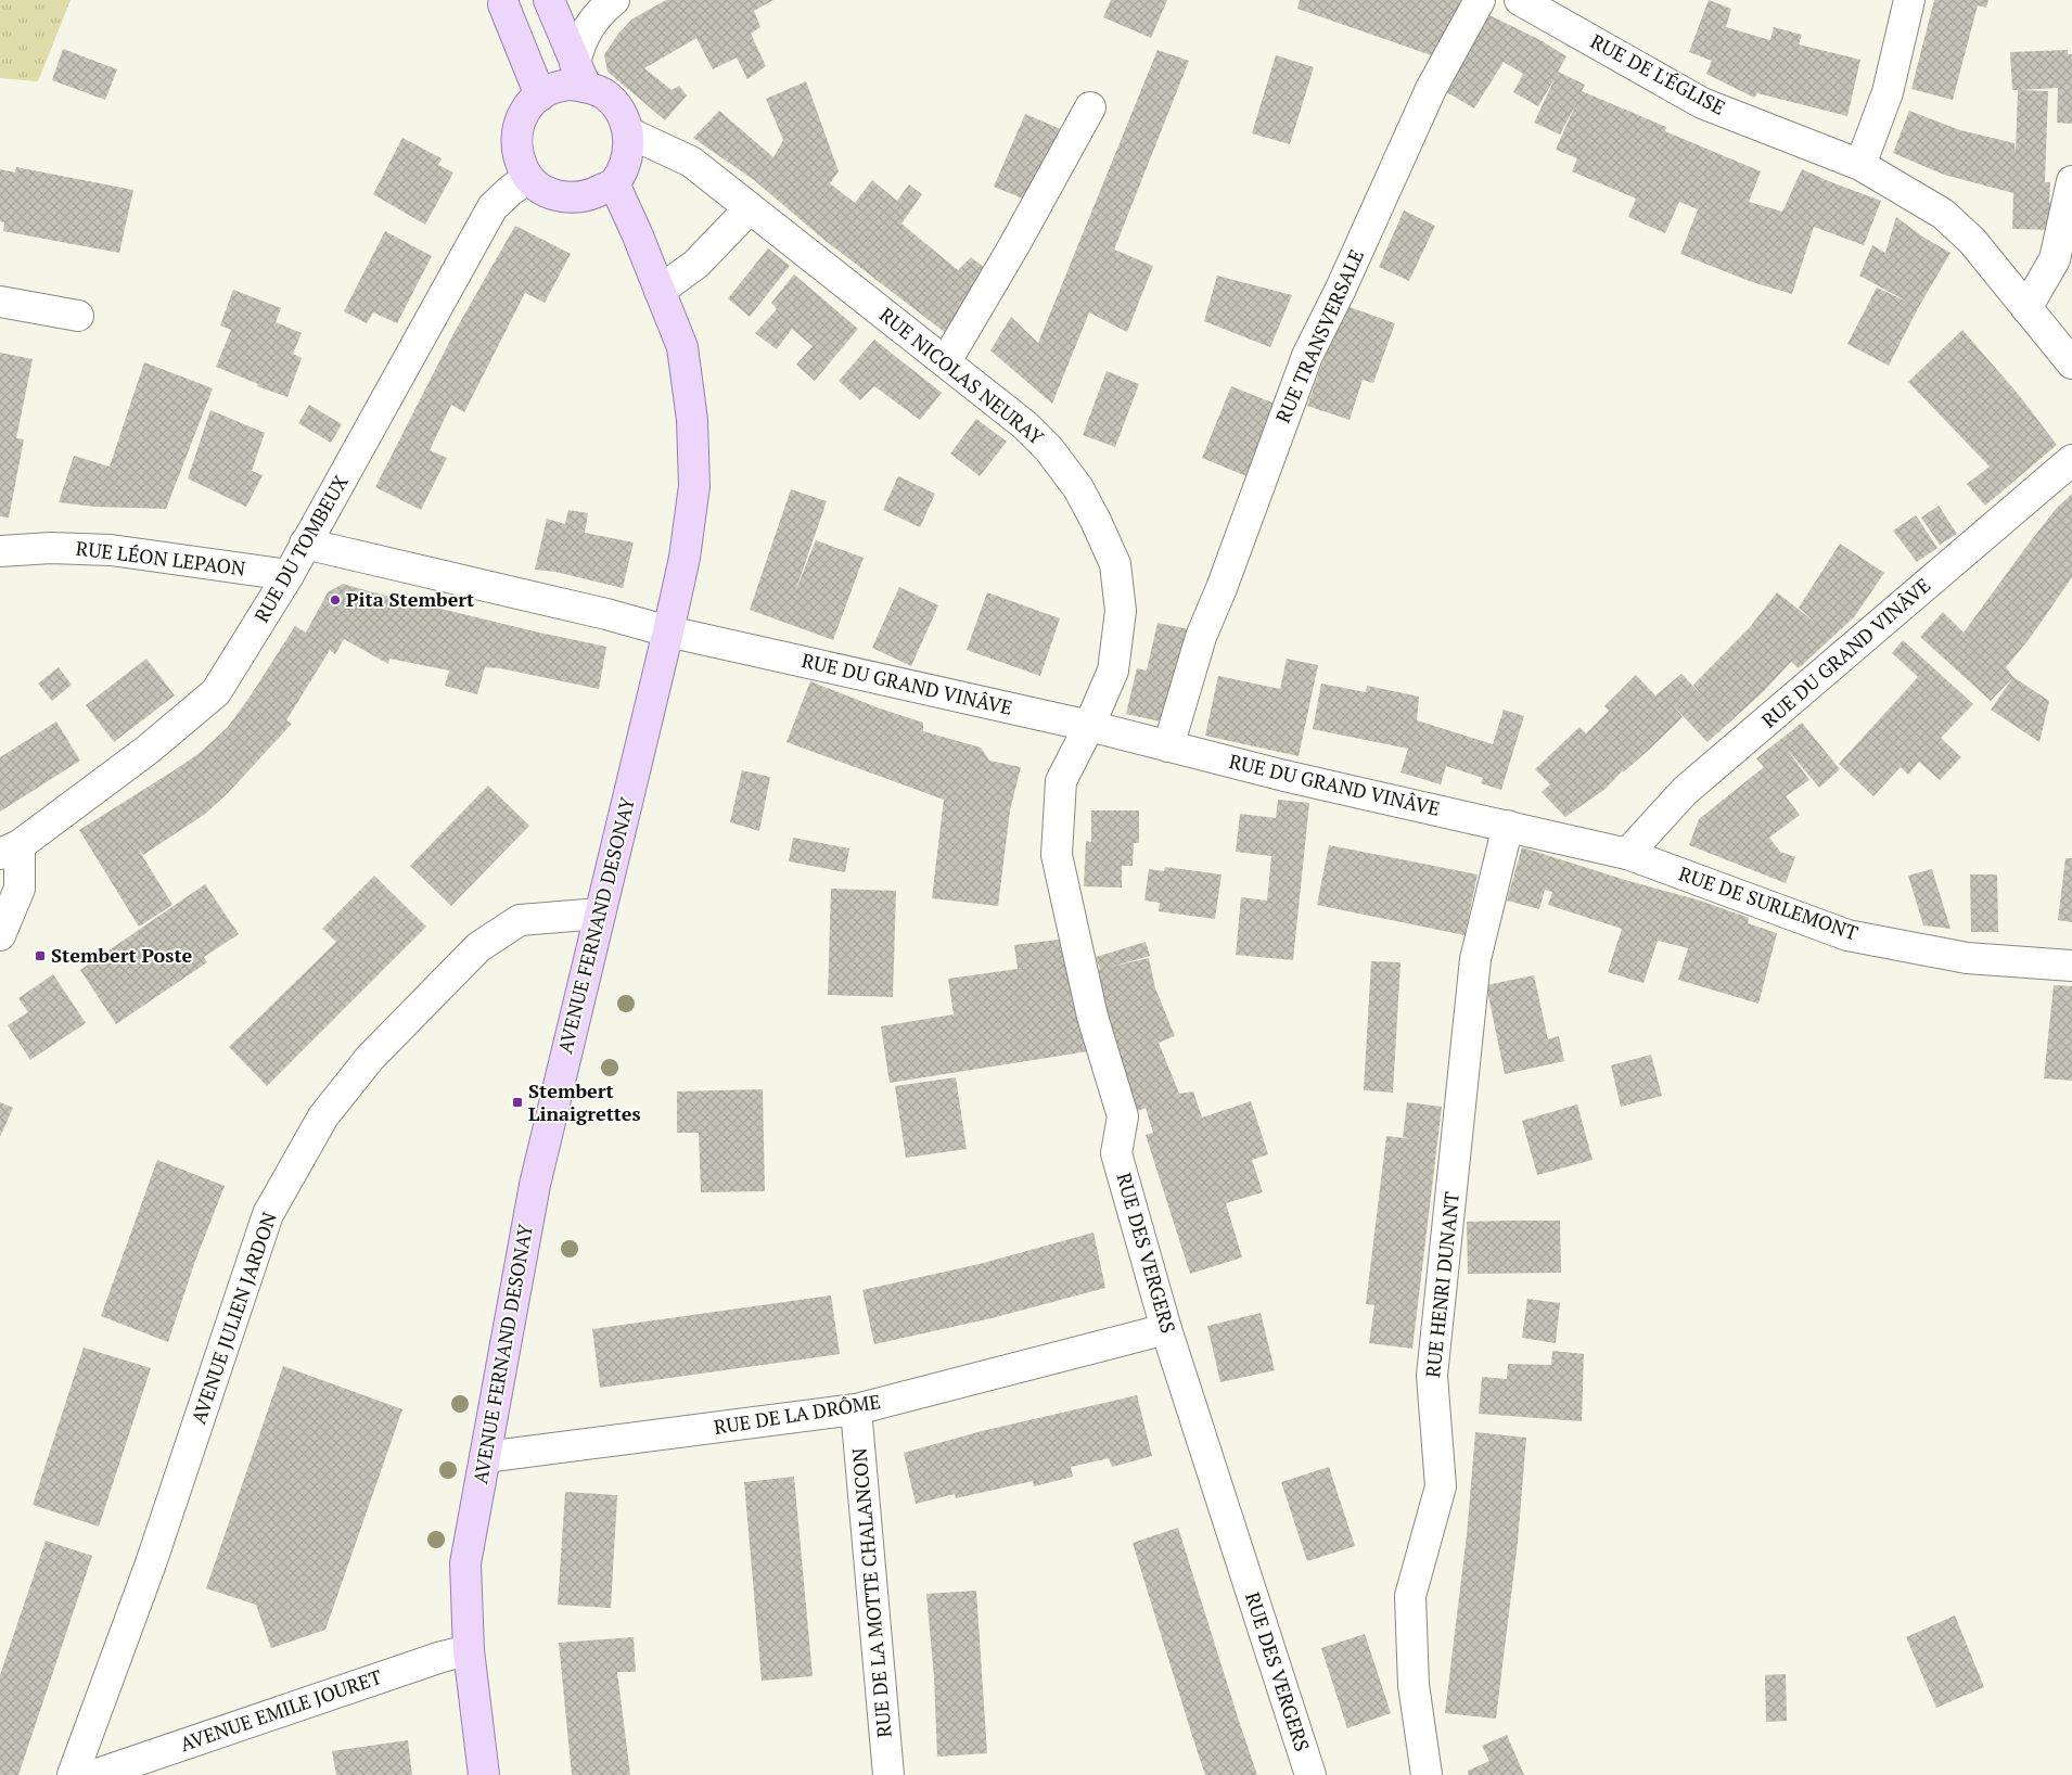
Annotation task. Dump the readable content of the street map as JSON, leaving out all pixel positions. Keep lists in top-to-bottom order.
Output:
{
  "streets": {
    "main road": ["AVENUE FERNAND DESONAY"],
    "street": [
      "RUE DE L'ÉGLISE",
      "RUE TRANSVERSALE",
      "RUE NICOLAS NEURAY",
      "RUE DU TOMBEUX",
      "RUE LÉON LEPAON",
      "RUE DU GRAND VINÂVE",
      "RUE DE SURLEMONT",
      "RUE DES VERGERS",
      "RUE HENRI DUNANT",
      "AVENUE JULIEN JARDON",
      "RUE DE LA DRÔME",
      "RUE DE LA MOTTE CHALANCON",
      "AVENUE EMILE JOURET"
    ]
  },
  "crossings": [
    ["RUE TRANSVERSALE", "RUE DU GRAND VINÂVE"],
    ["RUE NICOLAS NEURAY", "RUE DU TOMBEUX"],
    ["RUE NICOLAS NEURAY", "RUE DU GRAND VINÂVE"],
    ["RUE NICOLAS NEURAY", "AVENUE FERNAND DESONAY"],
    ["RUE NICOLAS NEURAY", "RUE DES VERGERS"],
    ["RUE DU TOMBEUX", "RUE LÉON LEPAON"],
    ["RUE DU TOMBEUX", "RUE DU GRAND VINÂVE"],
    ["RUE DU TOMBEUX", "AVENUE FERNAND DESONAY"],
    ["RUE DU GRAND VINÂVE", "RUE DE SURLEMONT"],
    ["RUE DU GRAND VINÂVE", "AVENUE FERNAND DESONAY"],
    ["RUE DU GRAND VINÂVE", "RUE DES VERGERS"],
    ["RUE DU GRAND VINÂVE", "RUE HENRI DUNANT"],
    ["AVENUE FERNAND DESONAY", "AVENUE JULIEN JARDON"],
    ["AVENUE FERNAND DESONAY", "RUE DE LA DRÔME"],
    ["AVENUE FERNAND DESONAY", "AVENUE EMILE JOURET"],
    ["RUE DES VERGERS", "RUE DE LA DRÔME"],
    ["RUE DE LA DRÔME", "RUE DE LA MOTTE CHALANCON"]
  ],
  "places": {
    "other": ["Pita Stembert"],
    "transit": ["Stembert Poste", "Stembert Linaigrettes"]
  }
}
